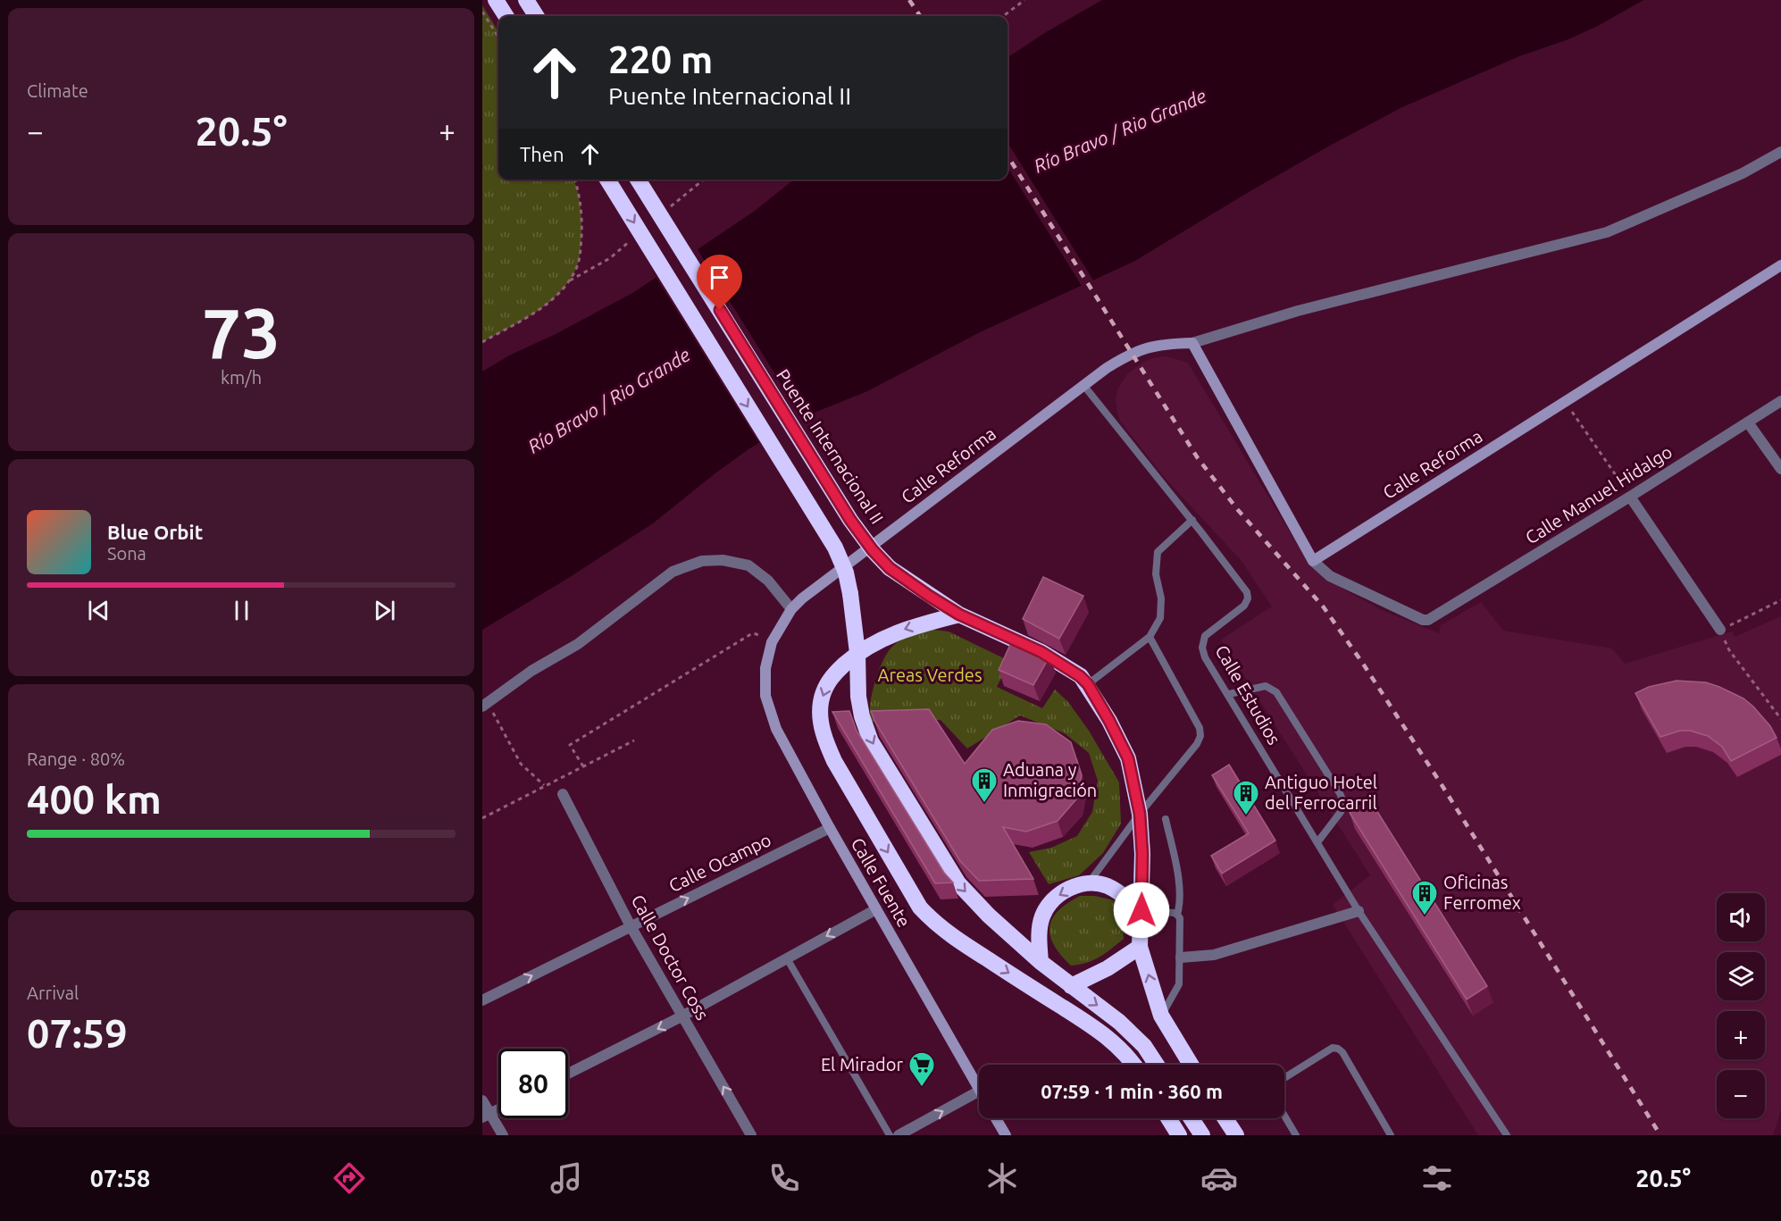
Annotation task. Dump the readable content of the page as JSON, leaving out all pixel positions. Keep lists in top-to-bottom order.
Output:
{
  "streets": {
    "highway": ["Puente Internacional II"],
    "street": [
      "Calle Reforma",
      "Calle Manuel Hidalgo",
      "Calle Ocampo",
      "Calle Fuente",
      "Calle Doctor Coss"
    ],
    "lane": ["Calle Estudios"]
  },
  "crossings": [
    ["Calle Reforma", "Calle Manuel Hidalgo"],
    ["Calle Reforma", "Calle Estudios"],
    ["Calle Reforma", "Calle Fuente"],
    ["Calle Ocampo", "Calle Fuente"],
    ["Calle Ocampo", "Calle Doctor Coss"]
  ],
  "one_way": ["Calle Ocampo", "Calle Doctor Coss"],
  "water": ["Río Bravo / Rio Grande"],
  "parks": ["Areas Verdes"],
  "places": {
    "building": ["Aduana y Inmigración", "Antiguo Hotel del Ferrocarril", "Oficinas Ferromex"],
    "supermarket": ["El Mirador"]
  },
  "page": {
    "tile": [
      "Climate",
      ["73", "km/h"],
      ["Range · 80%", "400 km"],
      ["Arrival", "07:59"]
    ],
    "turn": ["220 m", "Puente Internacional II"],
    "heat": ["−", "20.5°", "+"],
    "then": "Then",
    "song": ["Blue Orbit", "Sona"],
    "map_buttons": ["+", "−"],
    "limit": "80",
    "trip": "07:59 · 1 min · 360 m",
    "tabs": ["07:58", "20.5°"]
  }
}
